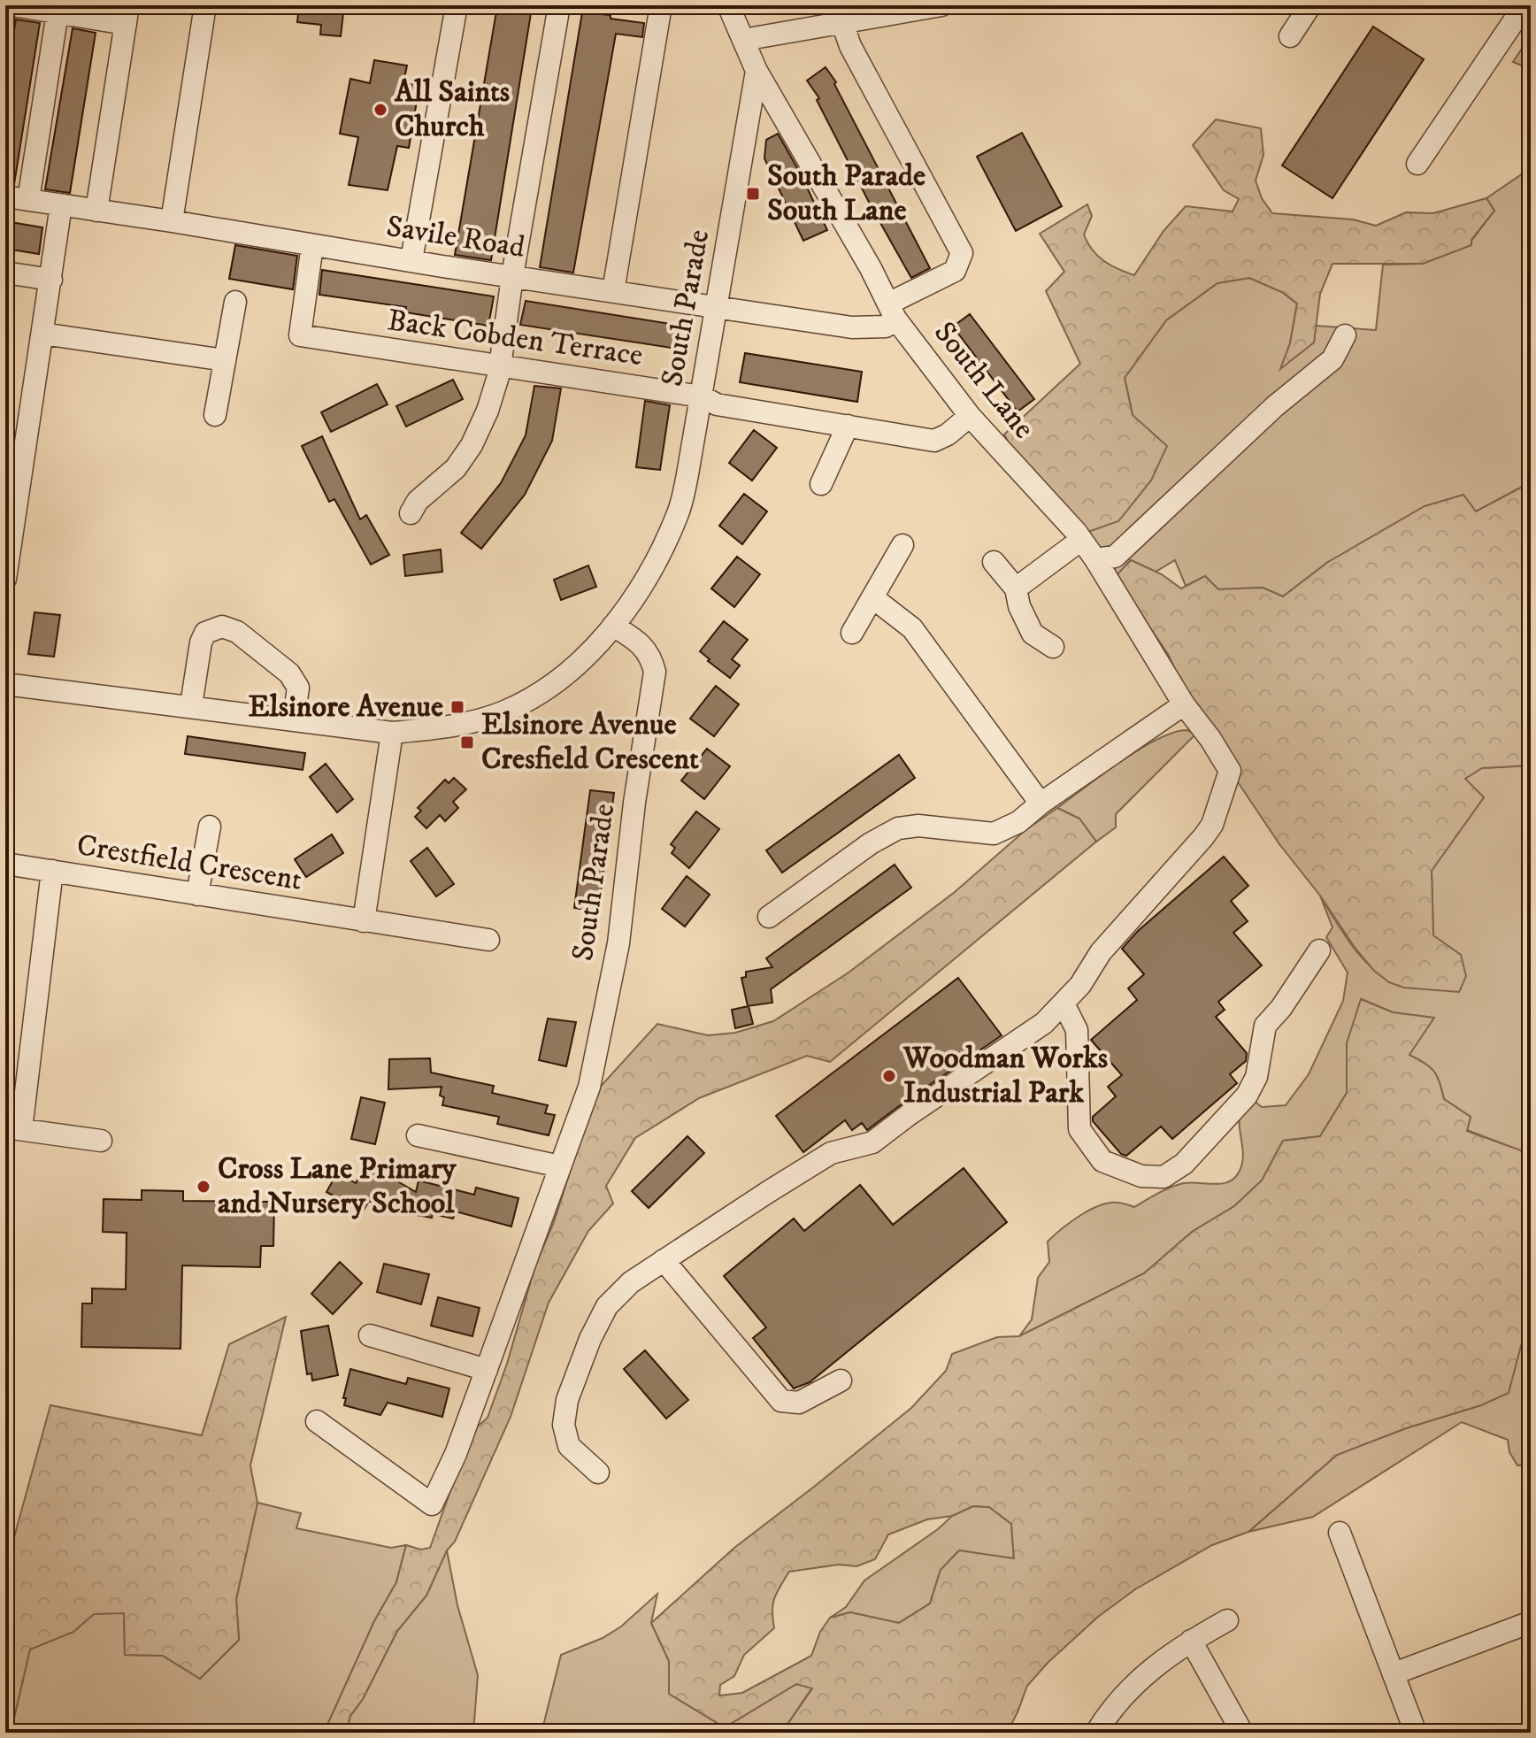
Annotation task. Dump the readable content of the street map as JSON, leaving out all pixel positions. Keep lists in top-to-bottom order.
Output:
{
  "streets": {
    "street": [
      "Savile Road",
      "South Parade",
      "Back Cobden Terrace",
      "South Lane",
      "Crestfield Crescent"
    ]
  },
  "crossings": [
    ["Savile Road", "South Parade"],
    ["Savile Road", "Back Cobden Terrace"],
    ["Savile Road", "South Lane"],
    ["South Parade", "Back Cobden Terrace"],
    ["South Parade", "South Lane"],
    ["Back Cobden Terrace", "South Lane"]
  ],
  "places": {
    "other": ["All Saints Church", "Woodman Works Industrial Park", "Cross Lane Primary and Nursery School"],
    "transit": ["South Parade South Lane", "Elsinore Avenue", "Elsinore Avenue Cresfield Crescent"]
  }
}
